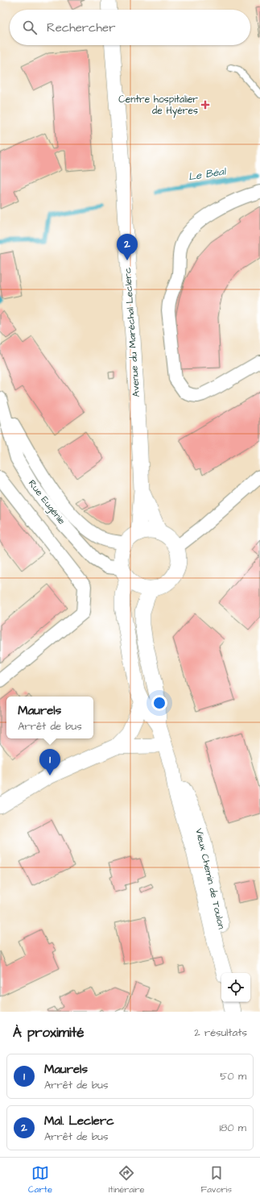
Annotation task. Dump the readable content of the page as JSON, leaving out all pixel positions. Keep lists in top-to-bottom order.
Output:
{
  "streets": {
    "street": ["Avenue du Maréchal Leclerc", "Rue Eugénie", "Vieux Chemin de Toulon"]
  },
  "crossings": [
    ["Avenue du Maréchal Leclerc", "Rue Eugénie"]
  ],
  "water": ["Le Béal"],
  "places": {
    "health": ["Centre hospitalier de Hyères"]
  },
  "page": {
    "search": "Rechercher",
    "pins": ["2", "1"],
    "popup": ["Maurels", "Arrêt de bus"],
    "heading": ["À proximité", "2 résultats"],
    "list": [
      {
        "mark": "1",
        "name": "Maurels",
        "note": "Arrêt de bus",
        "value": "50 m"
      },
      {
        "mark": "2",
        "name": "Mal. Leclerc",
        "note": "Arrêt de bus",
        "value": "180 m"
      }
    ],
    "nav": ["Carte", "Itinéraire", "Favoris"]
  }
}
